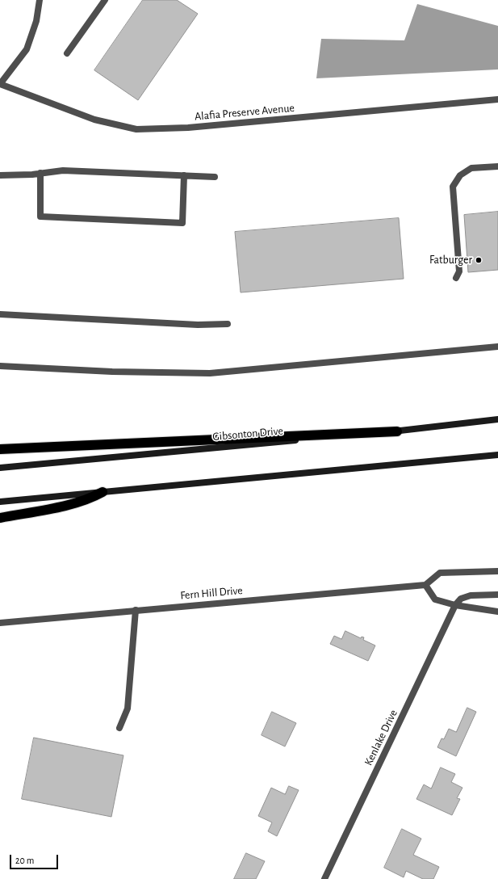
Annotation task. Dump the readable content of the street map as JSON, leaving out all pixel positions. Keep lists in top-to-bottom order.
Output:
{
  "streets": {
    "main road": ["Gibsonton Drive"],
    "street": ["Alafia Preserve Avenue", "Fern Hill Drive", "Kenlake Drive"]
  },
  "places": ["Fatburger"],
  "scale_bar": "20 m"
}
